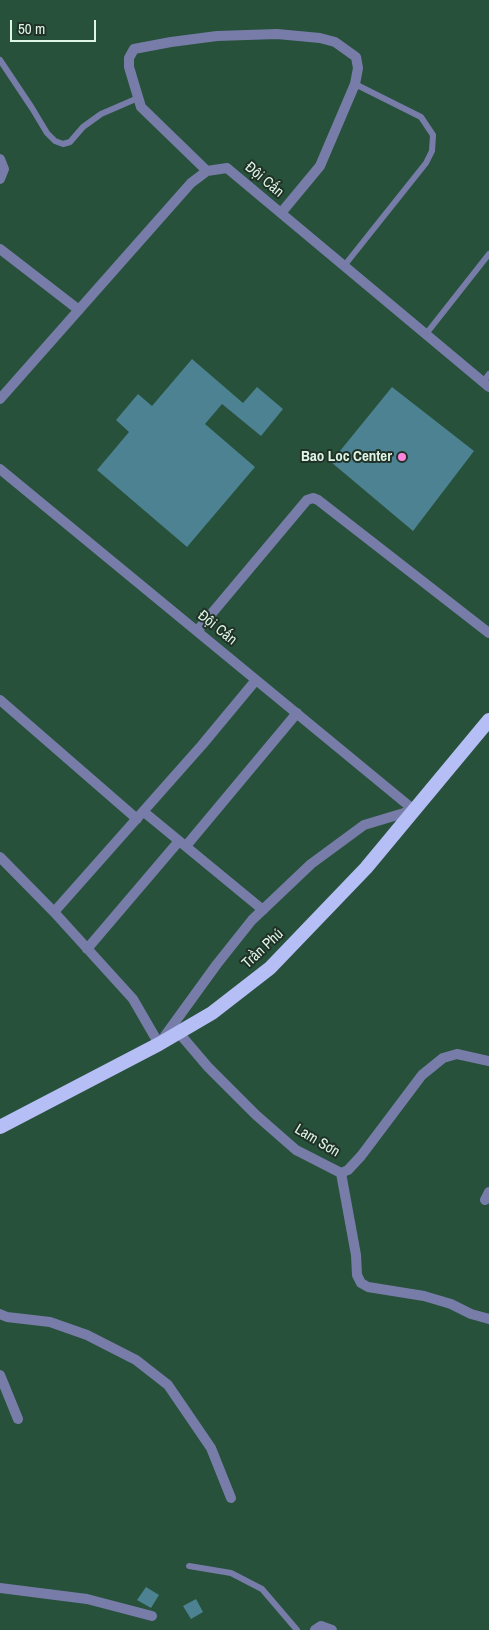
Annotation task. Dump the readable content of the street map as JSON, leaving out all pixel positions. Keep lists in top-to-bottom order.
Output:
{
  "streets": {
    "highway": ["Trần Phú"],
    "street": ["Đội Cấn", "Lam Sơn"]
  },
  "crossings": [
    ["Đội Cấn", "Trần Phú"],
    ["Trần Phú", "Lam Sơn"]
  ],
  "places": ["Bao Loc Center"],
  "scale_bar": "50 m"
}
